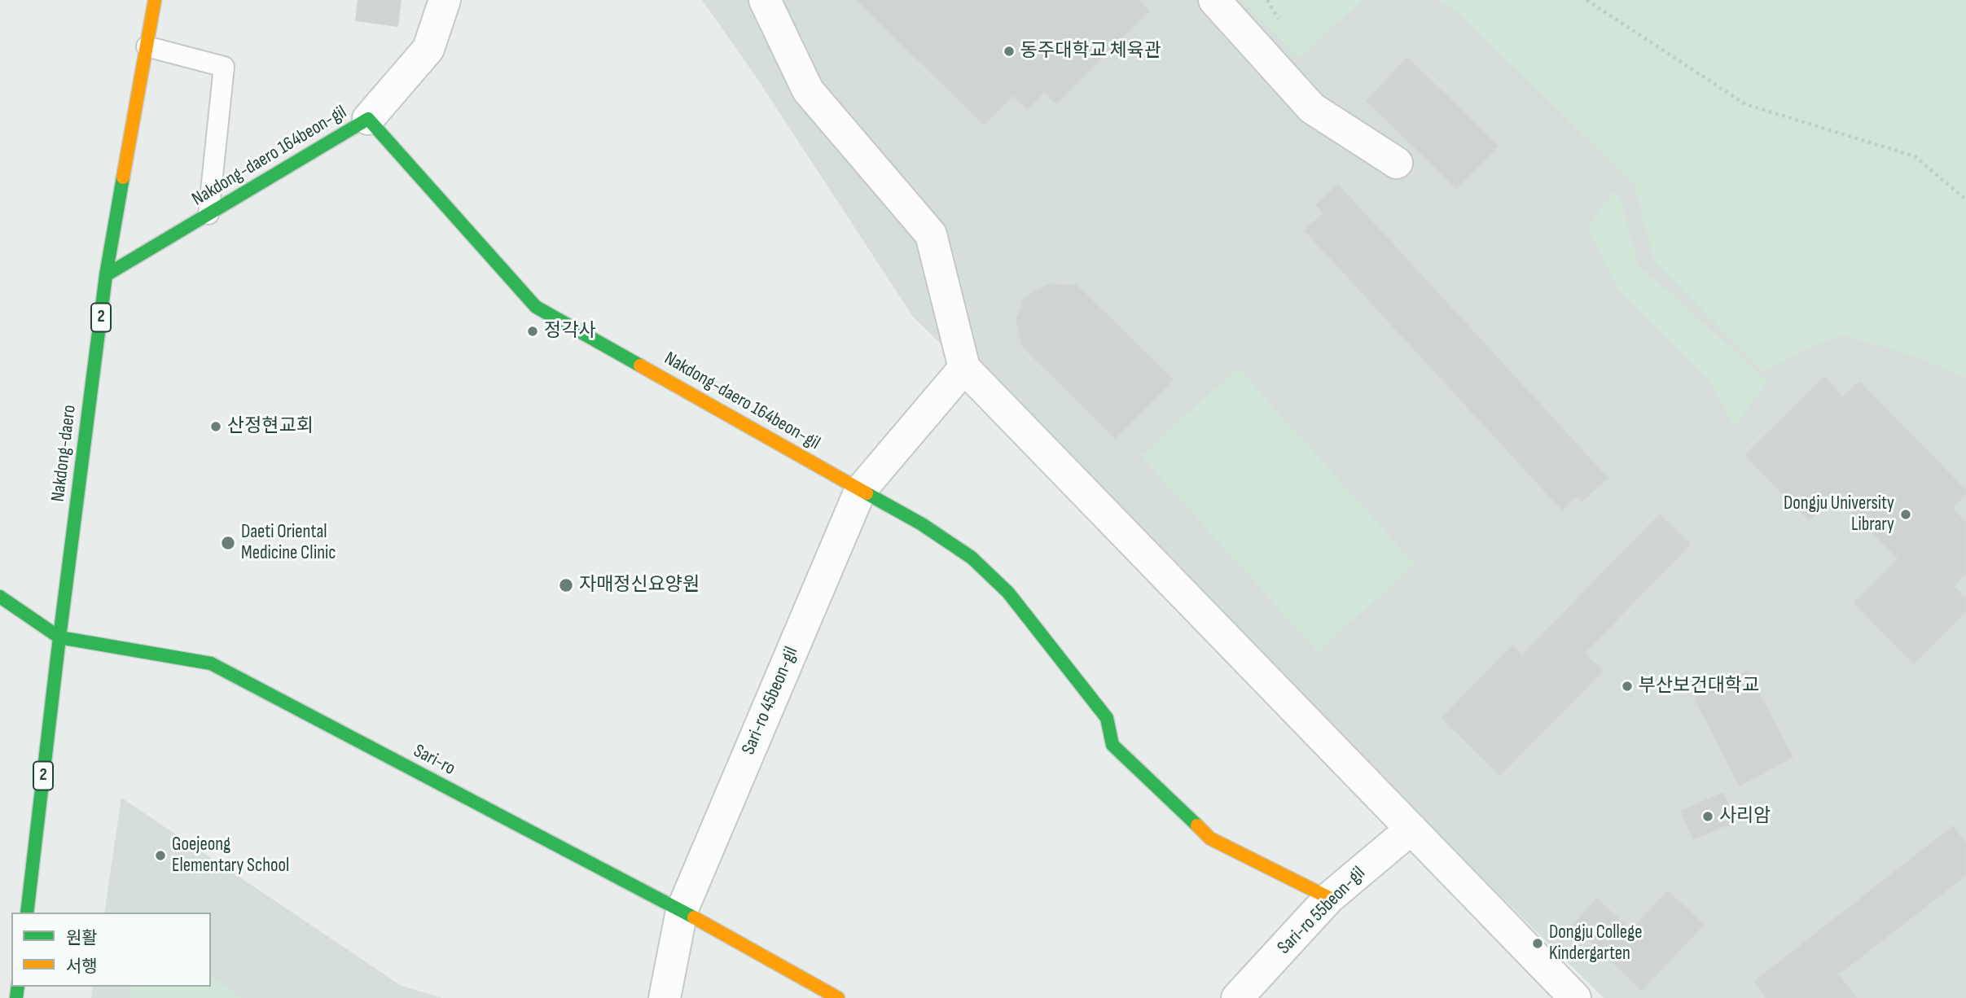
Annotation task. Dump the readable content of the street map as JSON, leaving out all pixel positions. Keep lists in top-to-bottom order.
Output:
{
  "streets": {
    "street": [
      "Nakdong-daero 164beon-gil",
      "2",
      "Nakdong-daero",
      "Sari-ro 45beon-gil",
      "Sari-ro",
      "Sari-ro 55beon-gil"
    ]
  },
  "crossings": [
    ["Nakdong-daero 164beon-gil", "Nakdong-daero"],
    ["Nakdong-daero 164beon-gil", "Sari-ro 45beon-gil"],
    ["Nakdong-daero 164beon-gil", "Sari-ro 55beon-gil"],
    ["Nakdong-daero", "Sari-ro"],
    ["Sari-ro 45beon-gil", "Sari-ro"]
  ],
  "places": [
    "동주대학교 체육관",
    "정각사",
    "산정현교회",
    "Dongju University Library",
    "Daeti Oriental Medicine Clinic",
    "자매정신요양원",
    "부산보건대학교",
    "사리암",
    "Goejeong Elementary School",
    "Dongju College Kindergarten"
  ],
  "legend": ["원활", "서행"]
}
